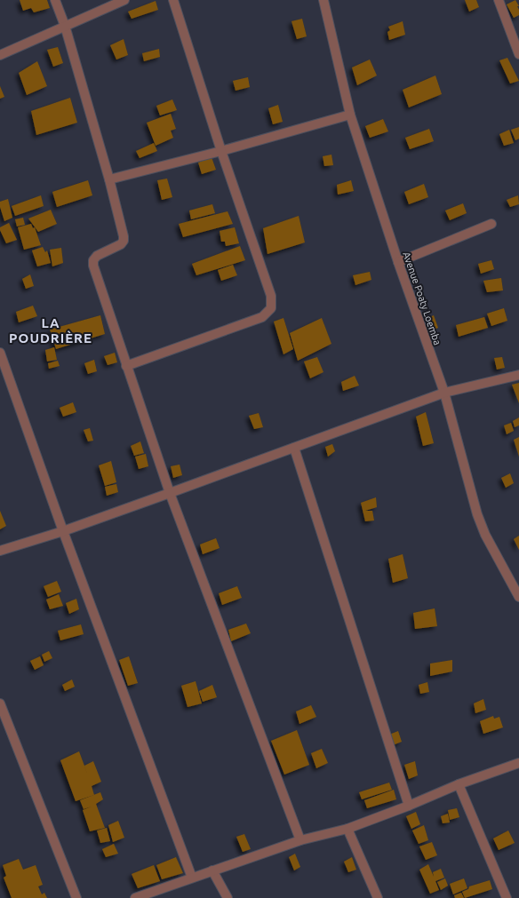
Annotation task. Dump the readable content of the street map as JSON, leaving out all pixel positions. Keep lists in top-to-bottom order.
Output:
{
  "streets": {
    "street": ["Avenue Poaty Loemba"]
  },
  "districts": ["LA POUDRIÈRE"]
}
